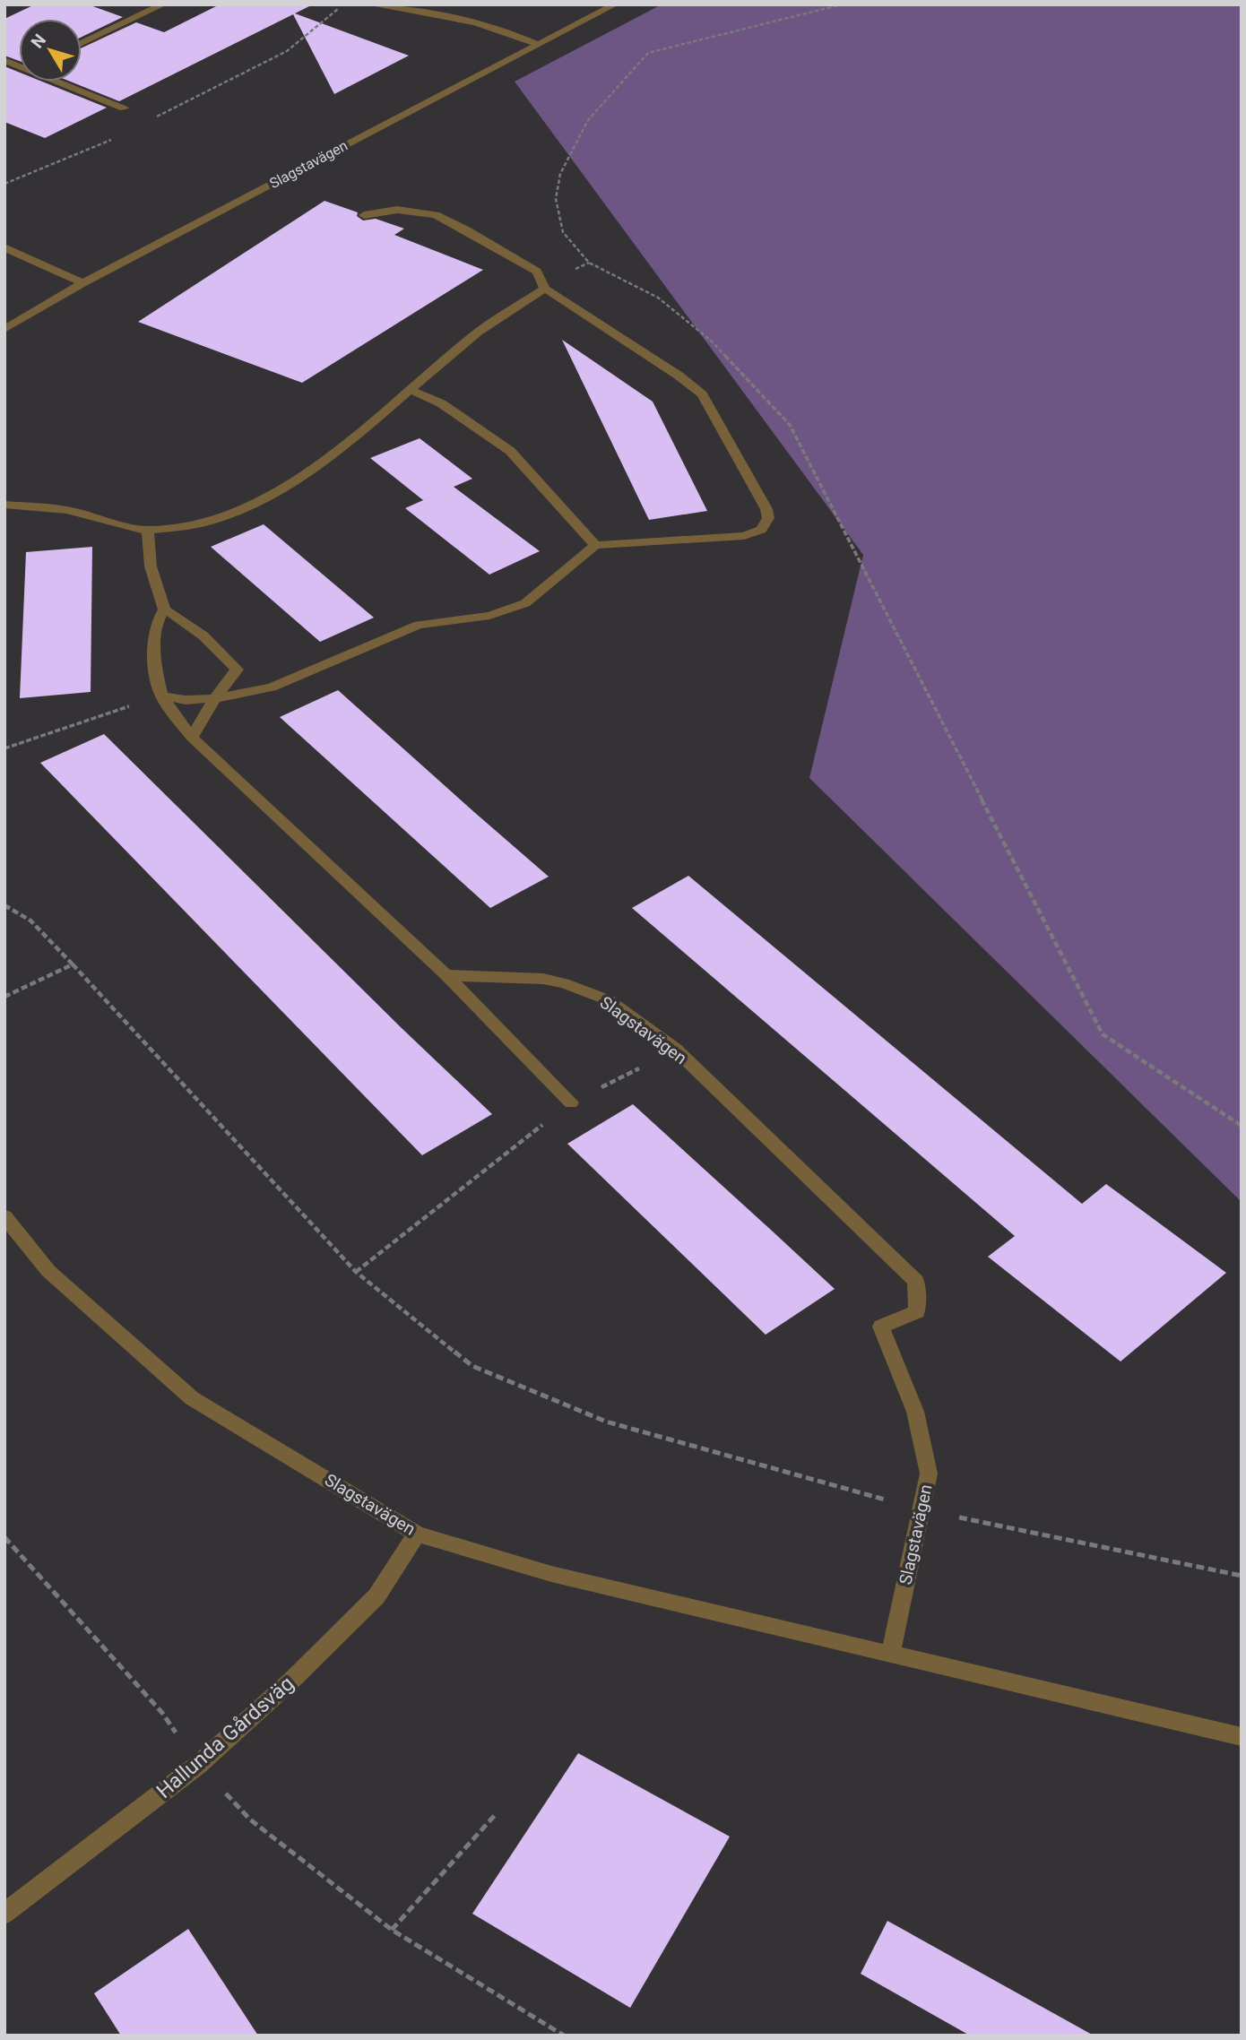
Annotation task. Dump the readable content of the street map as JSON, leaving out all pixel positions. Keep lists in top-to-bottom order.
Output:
{
  "streets": {
    "street": ["Slagstavägen", "Hallunda Gårdsväg"]
  },
  "crossings": [
    ["Slagstavägen", "Hallunda Gårdsväg"]
  ],
  "north": "top left"
}
